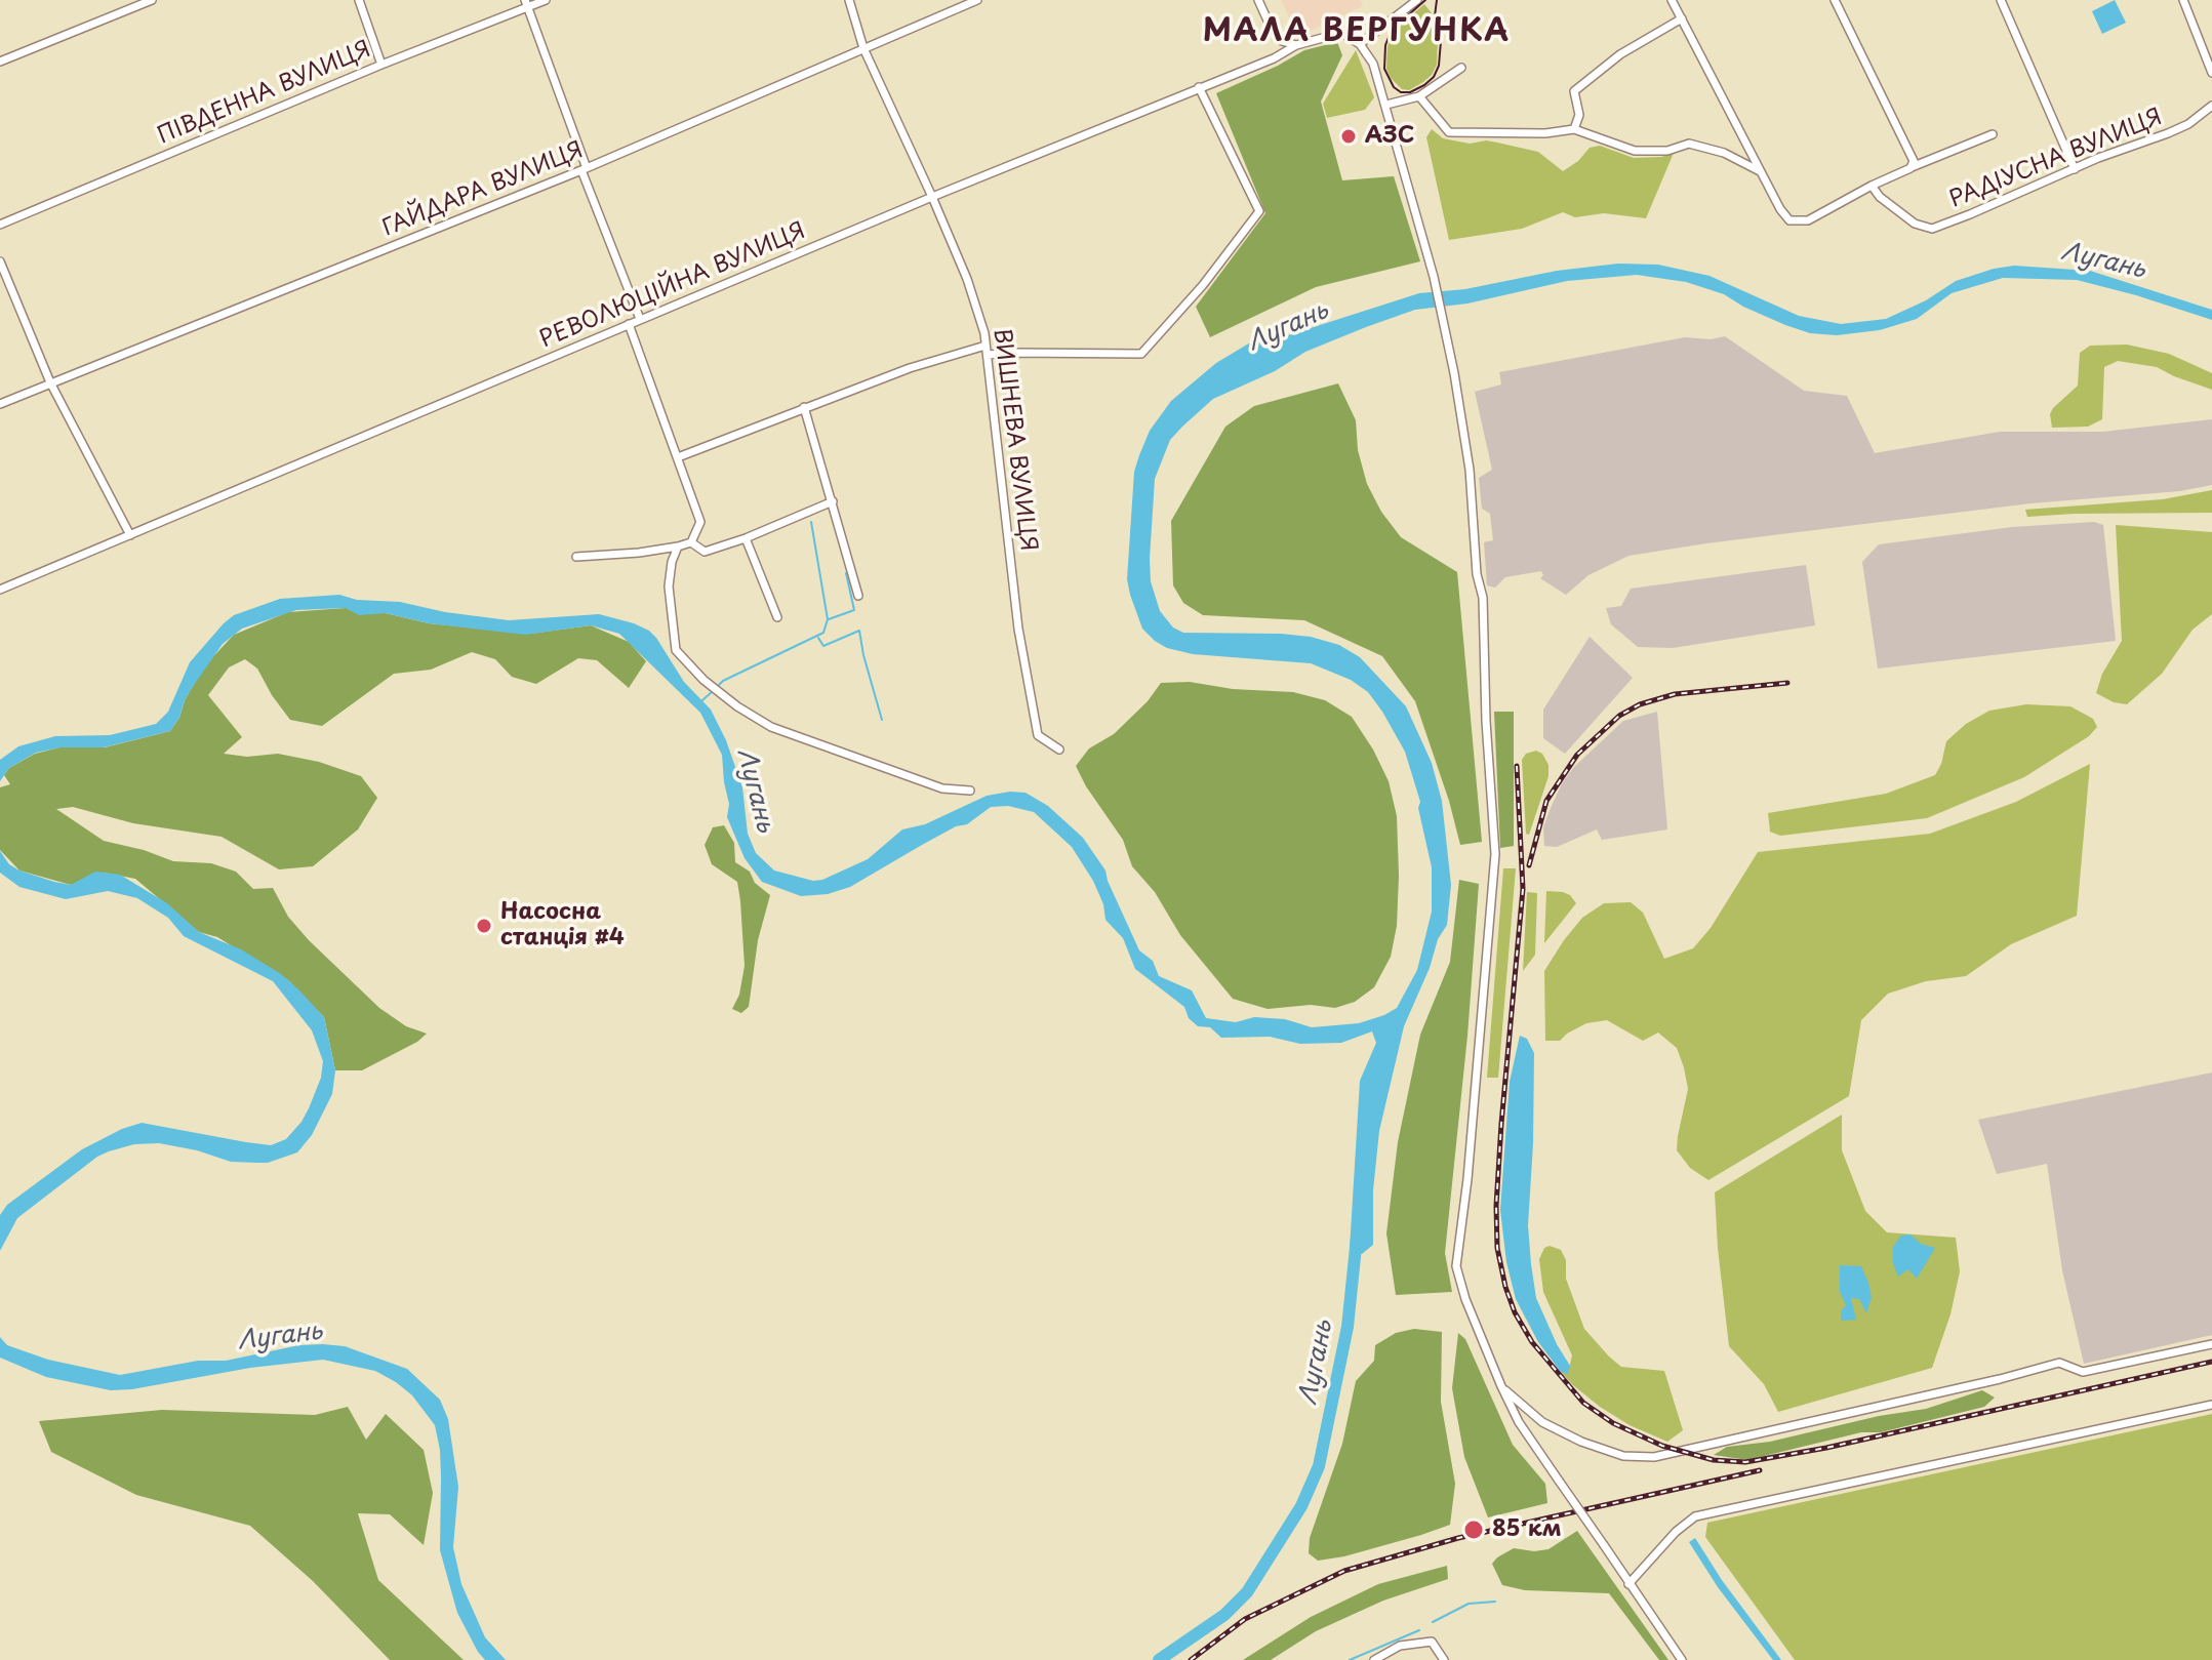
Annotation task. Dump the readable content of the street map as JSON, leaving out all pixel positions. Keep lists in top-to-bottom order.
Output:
{
  "streets": {
    "street": [
      "ПІВДЕННА ВУЛИЦЯ",
      "РАДІУСНА ВУЛИЦЯ",
      "ГАЙДАРА ВУЛИЦЯ",
      "РЕВОЛЮЦІЙНА ВУЛИЦЯ",
      "ВИШНЕВА ВУЛИЦЯ"
    ]
  },
  "crossings": [
    ["ГАЙДАРА ВУЛИЦЯ", "ВИШНЕВА ВУЛИЦЯ"],
    ["РЕВОЛЮЦІЙНА ВУЛИЦЯ", "ВИШНЕВА ВУЛИЦЯ"]
  ],
  "districts": ["МАЛА ВЕРГУНКА"],
  "water": ["Лугань"],
  "places": ["АЗС", "Насосна станція #4", "85 км"]
}
